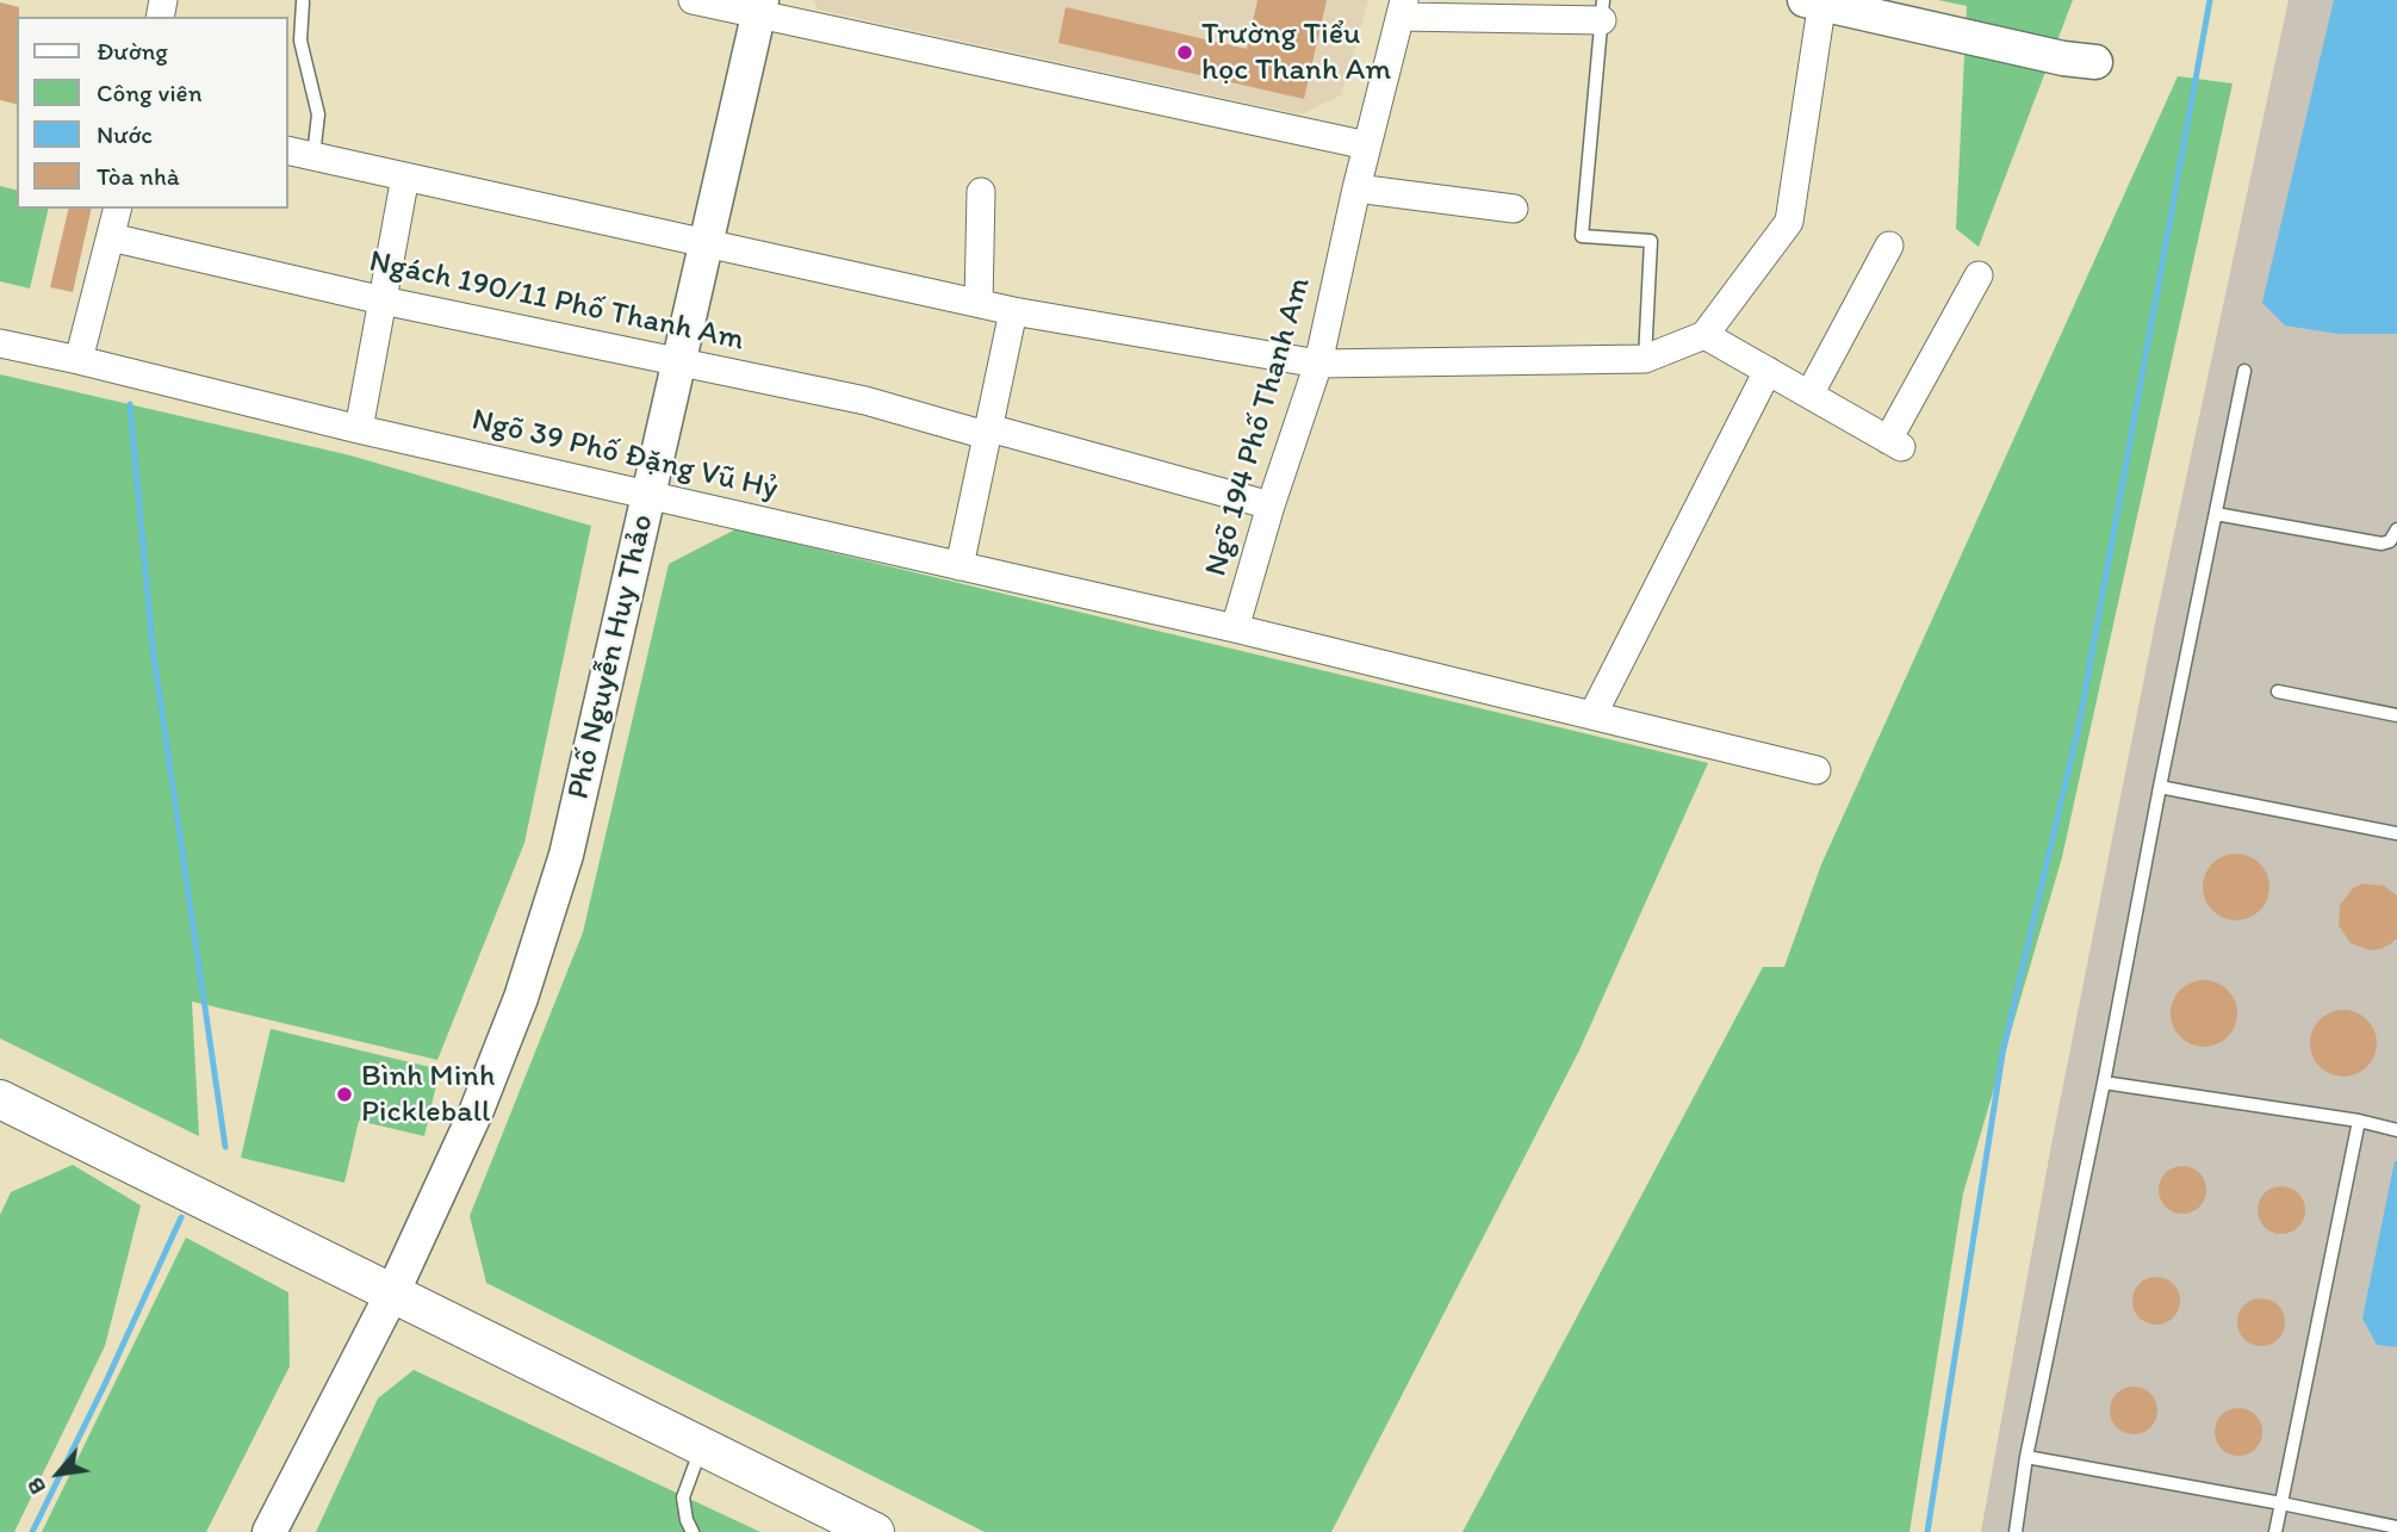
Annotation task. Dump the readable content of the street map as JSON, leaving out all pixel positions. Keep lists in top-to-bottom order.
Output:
{
  "streets": {
    "street": [
      "Ngách 190/11 Phố Thanh Am",
      "Ngõ 194 Phố Thanh Am",
      "Ngõ 39 Phố Đặng Vũ Hỷ",
      "Phố Nguyễn Huy Thảo"
    ]
  },
  "crossings": [
    ["Ngách 190/11 Phố Thanh Am", "Ngõ 194 Phố Thanh Am"],
    ["Ngách 190/11 Phố Thanh Am", "Phố Nguyễn Huy Thảo"],
    ["Ngõ 194 Phố Thanh Am", "Ngõ 39 Phố Đặng Vũ Hỷ"],
    ["Ngõ 39 Phố Đặng Vũ Hỷ", "Phố Nguyễn Huy Thảo"]
  ],
  "places": ["Trường Tiểu học Thanh Am", "Bình Minh Pickleball"],
  "legend": [
    "Đường",
    "Công viên",
    "Nước",
    "Tòa nhà"
  ],
  "north": "bottom left"
}
